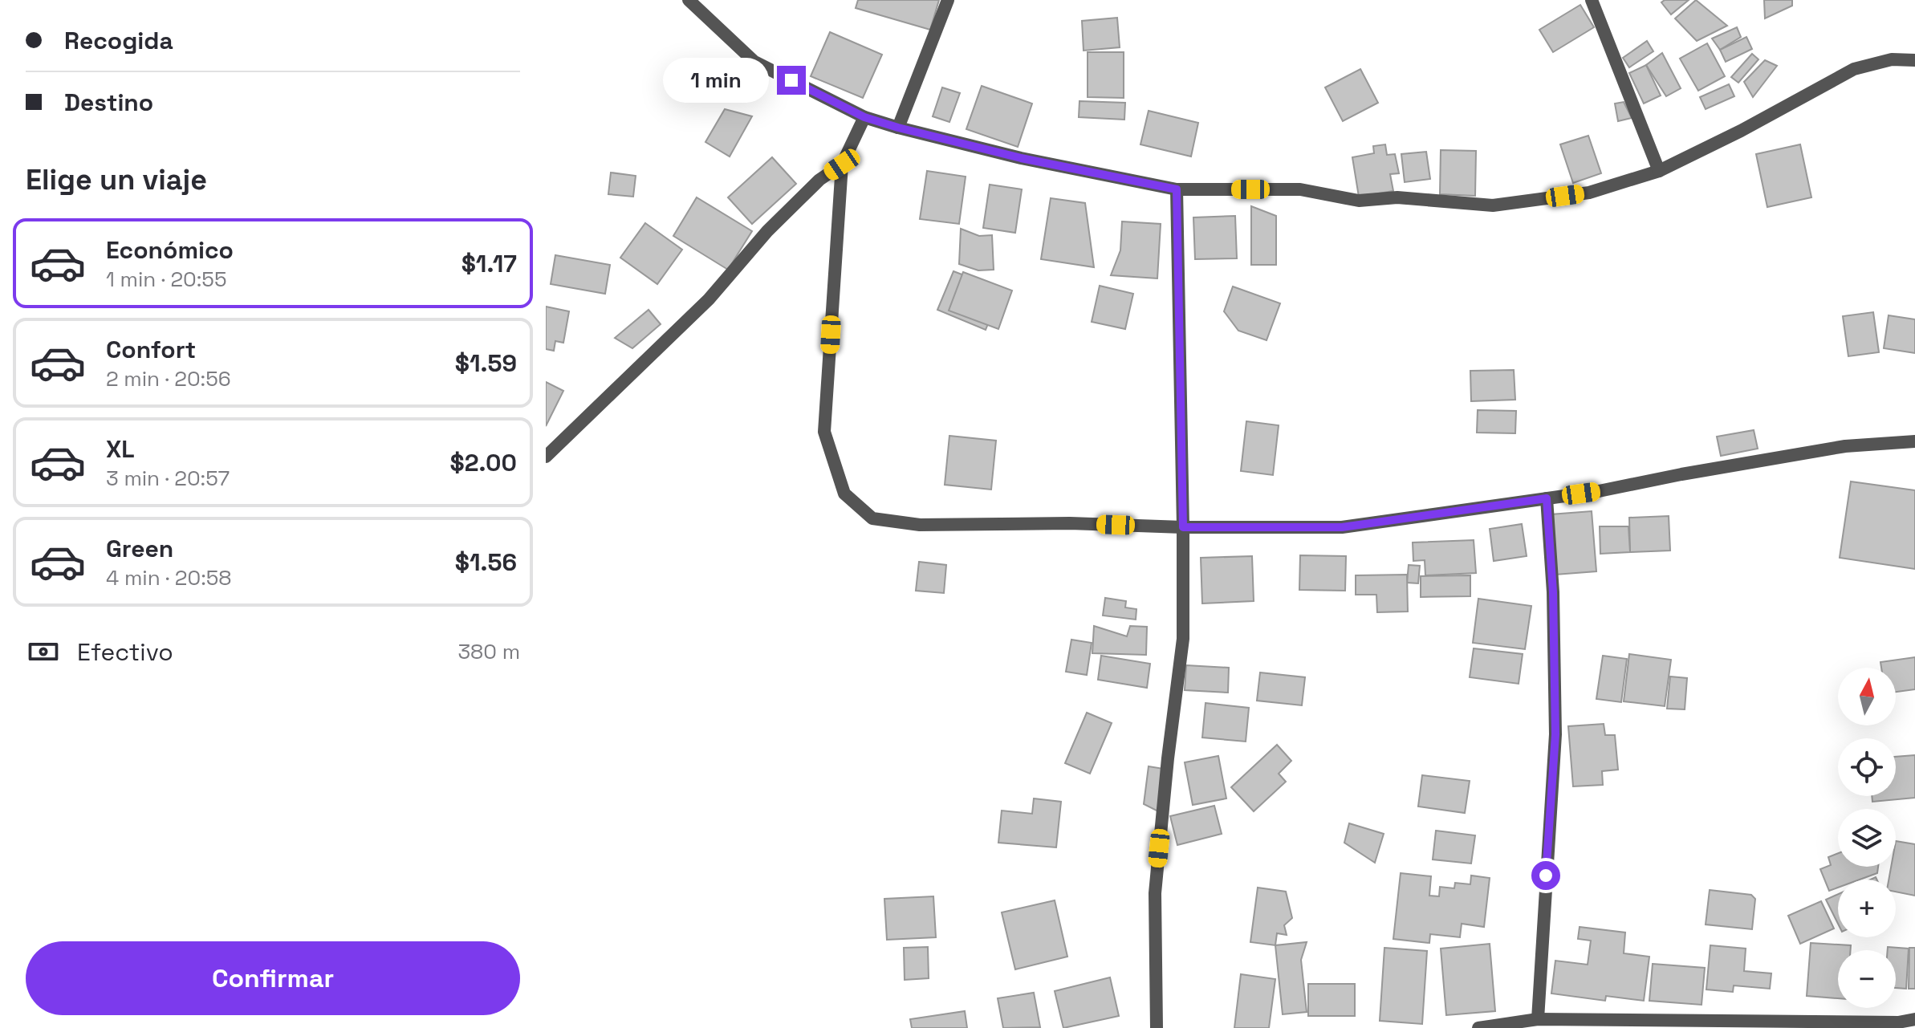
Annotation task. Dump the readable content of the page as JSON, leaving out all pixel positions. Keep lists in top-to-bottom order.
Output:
{
  "north": "top",
  "page": {
    "banner": ["Recogida", "Destino"],
    "bubble": "1 min",
    "heading": "Elige un viaje",
    "list": [
      {
        "name": "Económico",
        "note": "1 min · 20:55",
        "value": "$1.17"
      },
      {
        "name": "Confort",
        "note": "2 min · 20:56",
        "value": "$1.59"
      },
      {
        "name": "XL",
        "note": "3 min · 20:57",
        "value": "$2.00"
      },
      {
        "name": "Green",
        "note": "4 min · 20:58",
        "value": "$1.56"
      }
    ],
    "pay": ["Efectivo", "380 m"],
    "map_buttons": ["+", "−"],
    "buttons": "Confirmar"
  }
}
